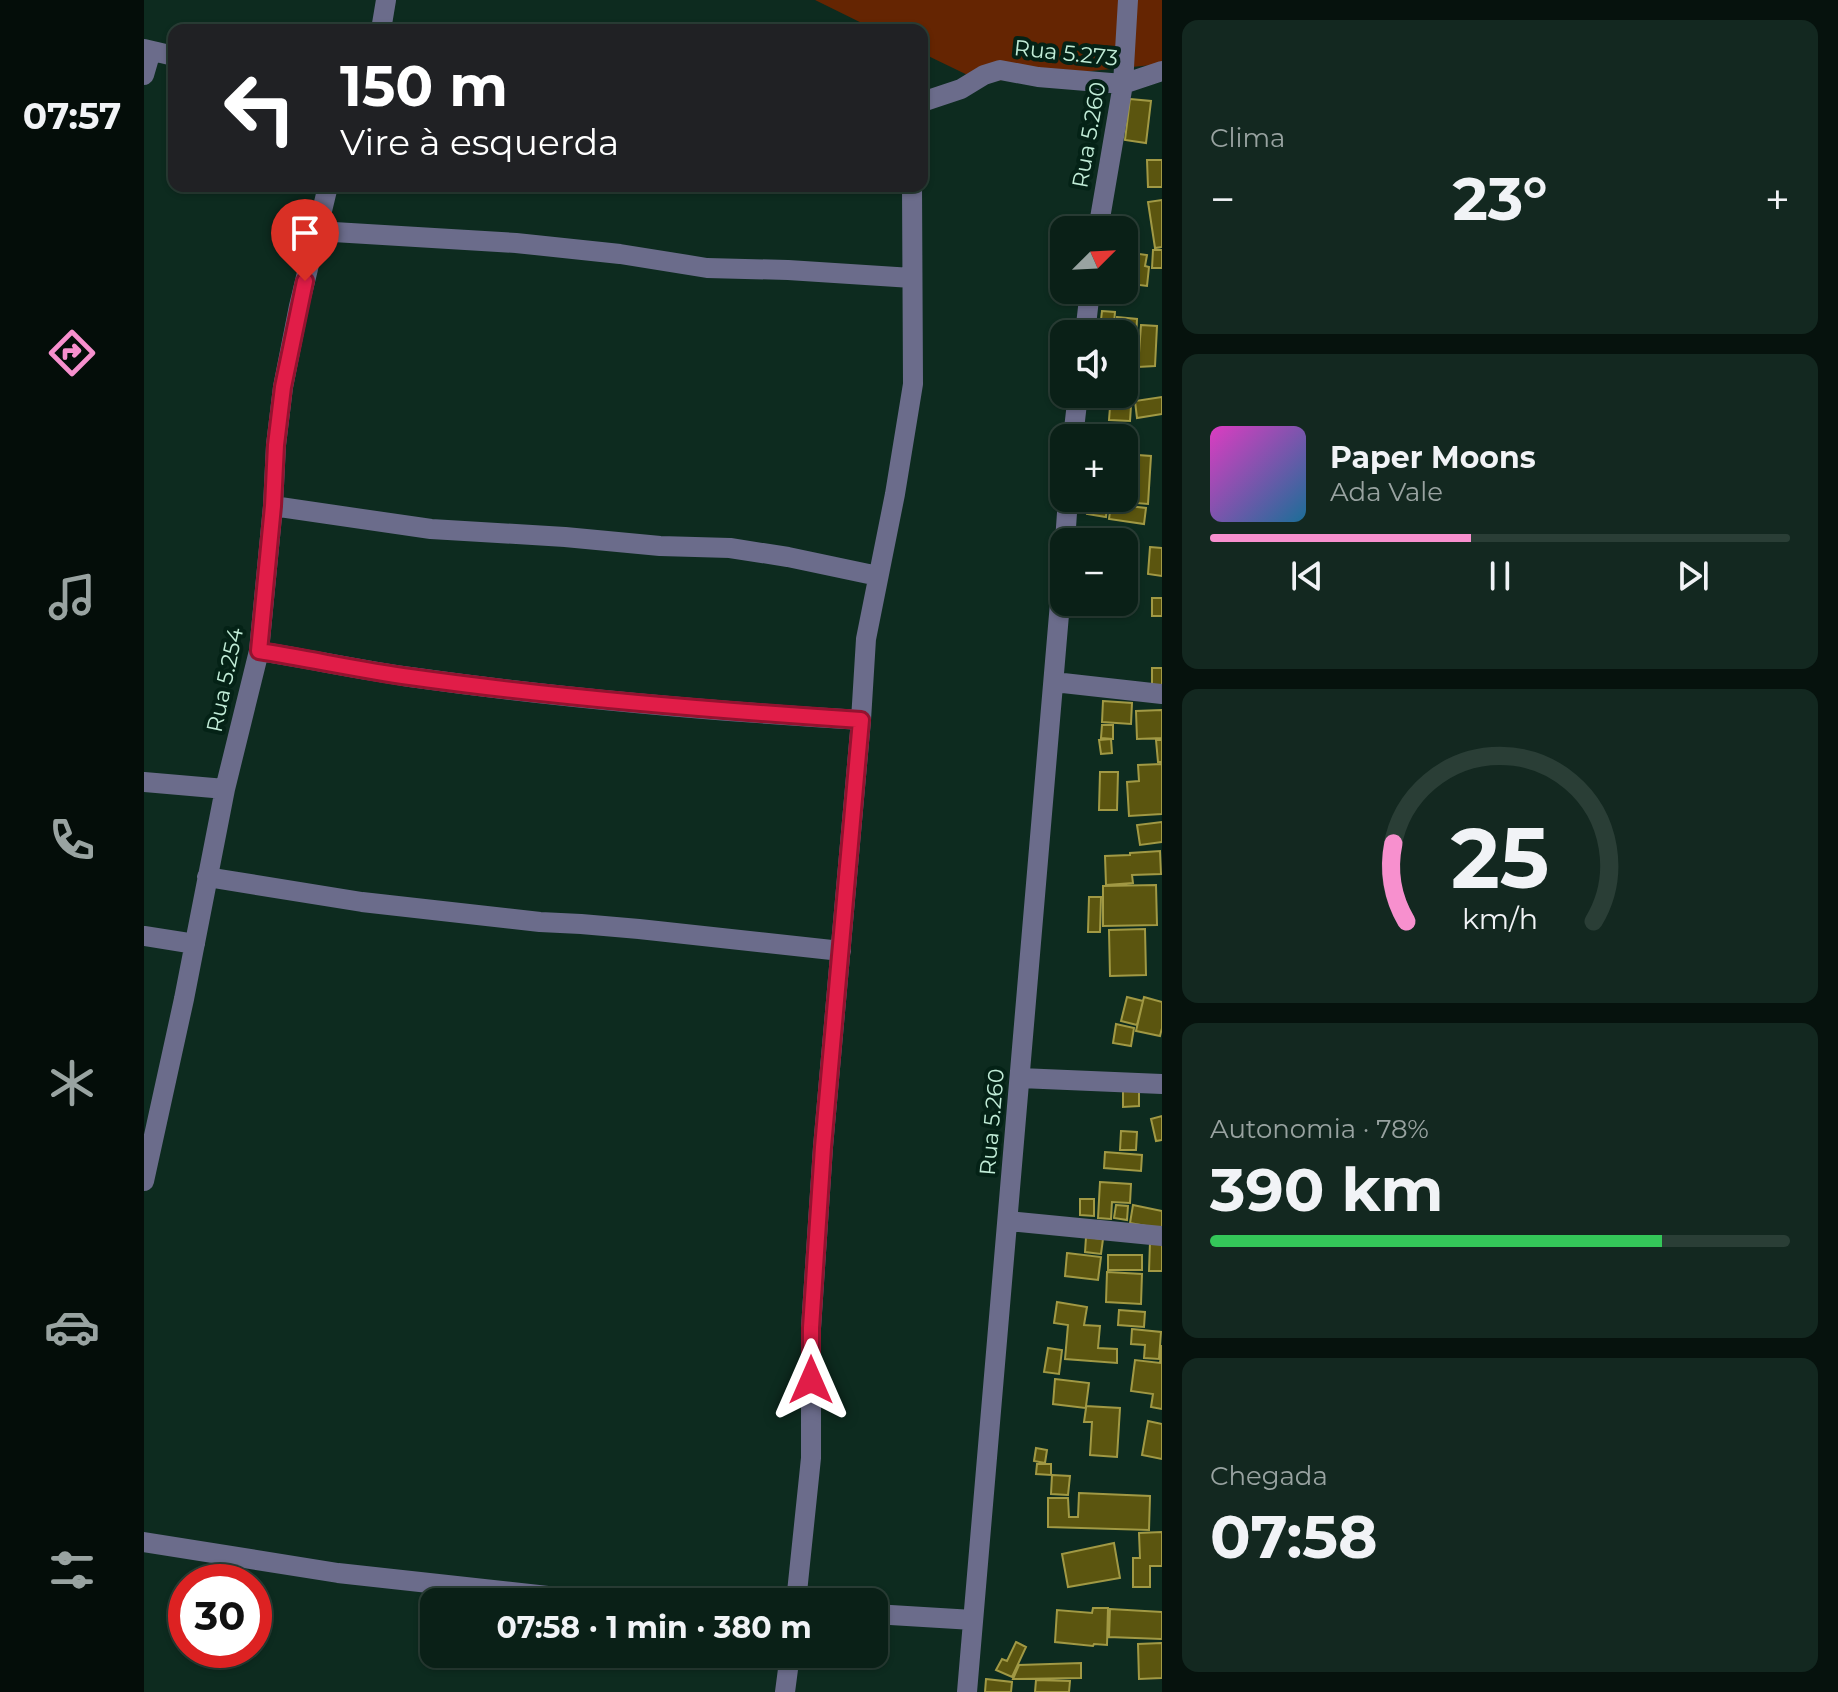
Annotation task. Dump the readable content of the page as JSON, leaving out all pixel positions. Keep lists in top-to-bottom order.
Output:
{
  "streets": {
    "street": ["Rua 5.273", "Rua 5.260", "Rua 5.254"]
  },
  "crossings": [
    ["Rua 5.273", "Rua 5.260"]
  ],
  "north": "top right",
  "page": {
    "tabs": "07:57",
    "tile": [
      "Clima",
      ["Autonomia · 78%", "390 km"],
      ["Chegada", "07:58"]
    ],
    "turn": ["150 m", "Vire à esquerda"],
    "heat": ["−", "23°", "+"],
    "map_buttons": ["+", "−"],
    "song": ["Paper Moons", "Ada Vale"],
    "limit": "30",
    "trip": "07:58 · 1 min · 380 m",
    "gauge": ["25", "km/h"]
  }
}
